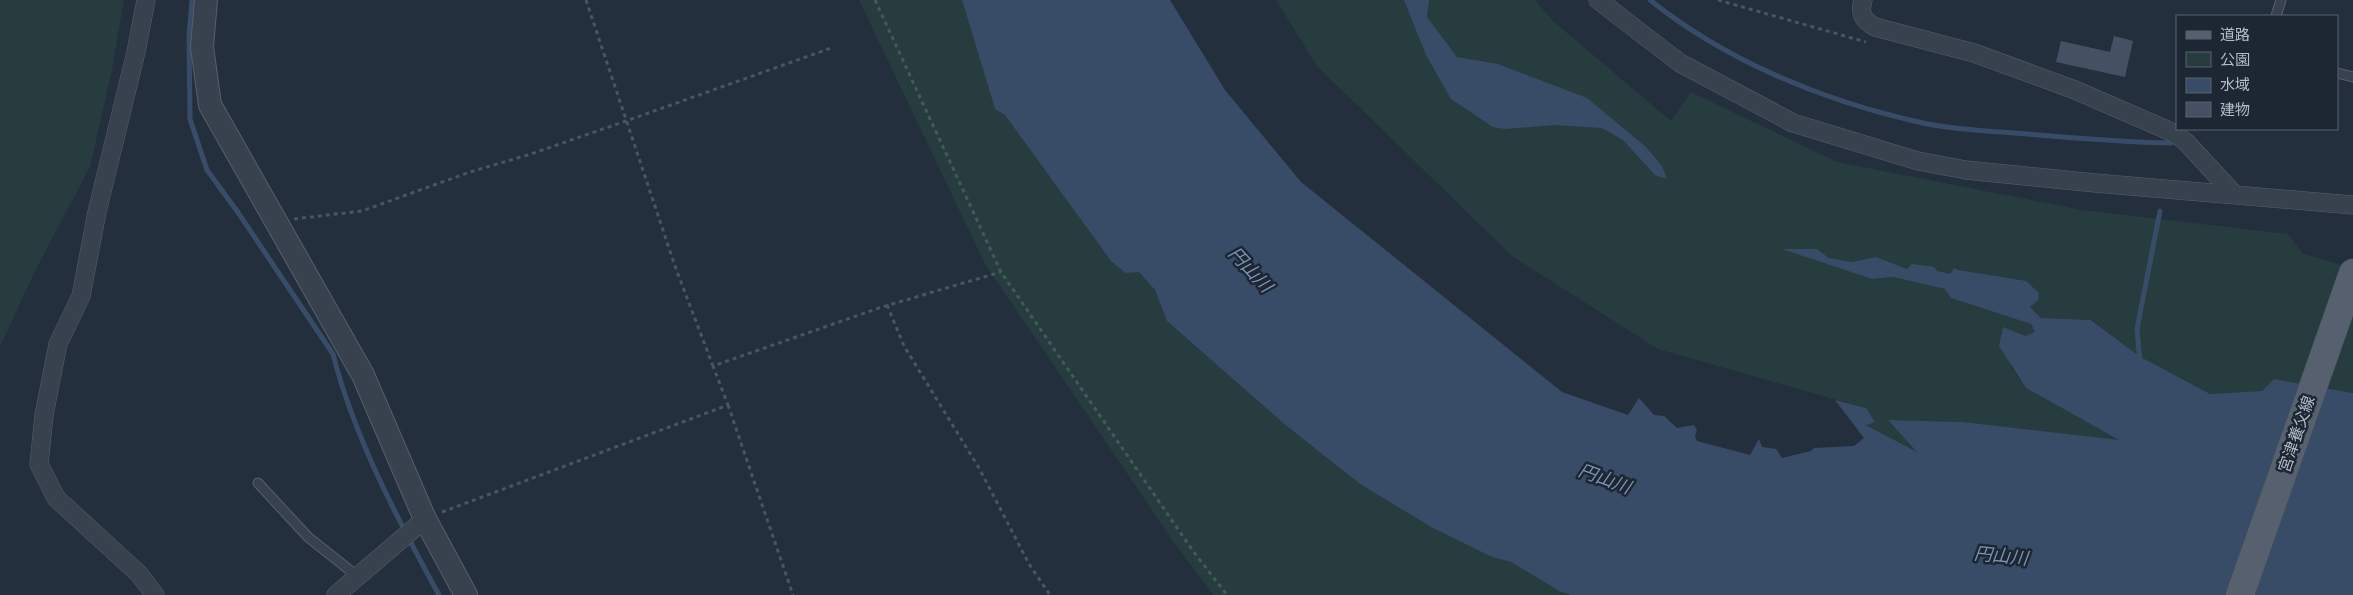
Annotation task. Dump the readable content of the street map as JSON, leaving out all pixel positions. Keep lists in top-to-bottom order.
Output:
{
  "streets": {
    "main road": ["宮津養父線"]
  },
  "water": ["円山川"],
  "legend": [
    "道路",
    "公園",
    "水域",
    "建物"
  ]
}
